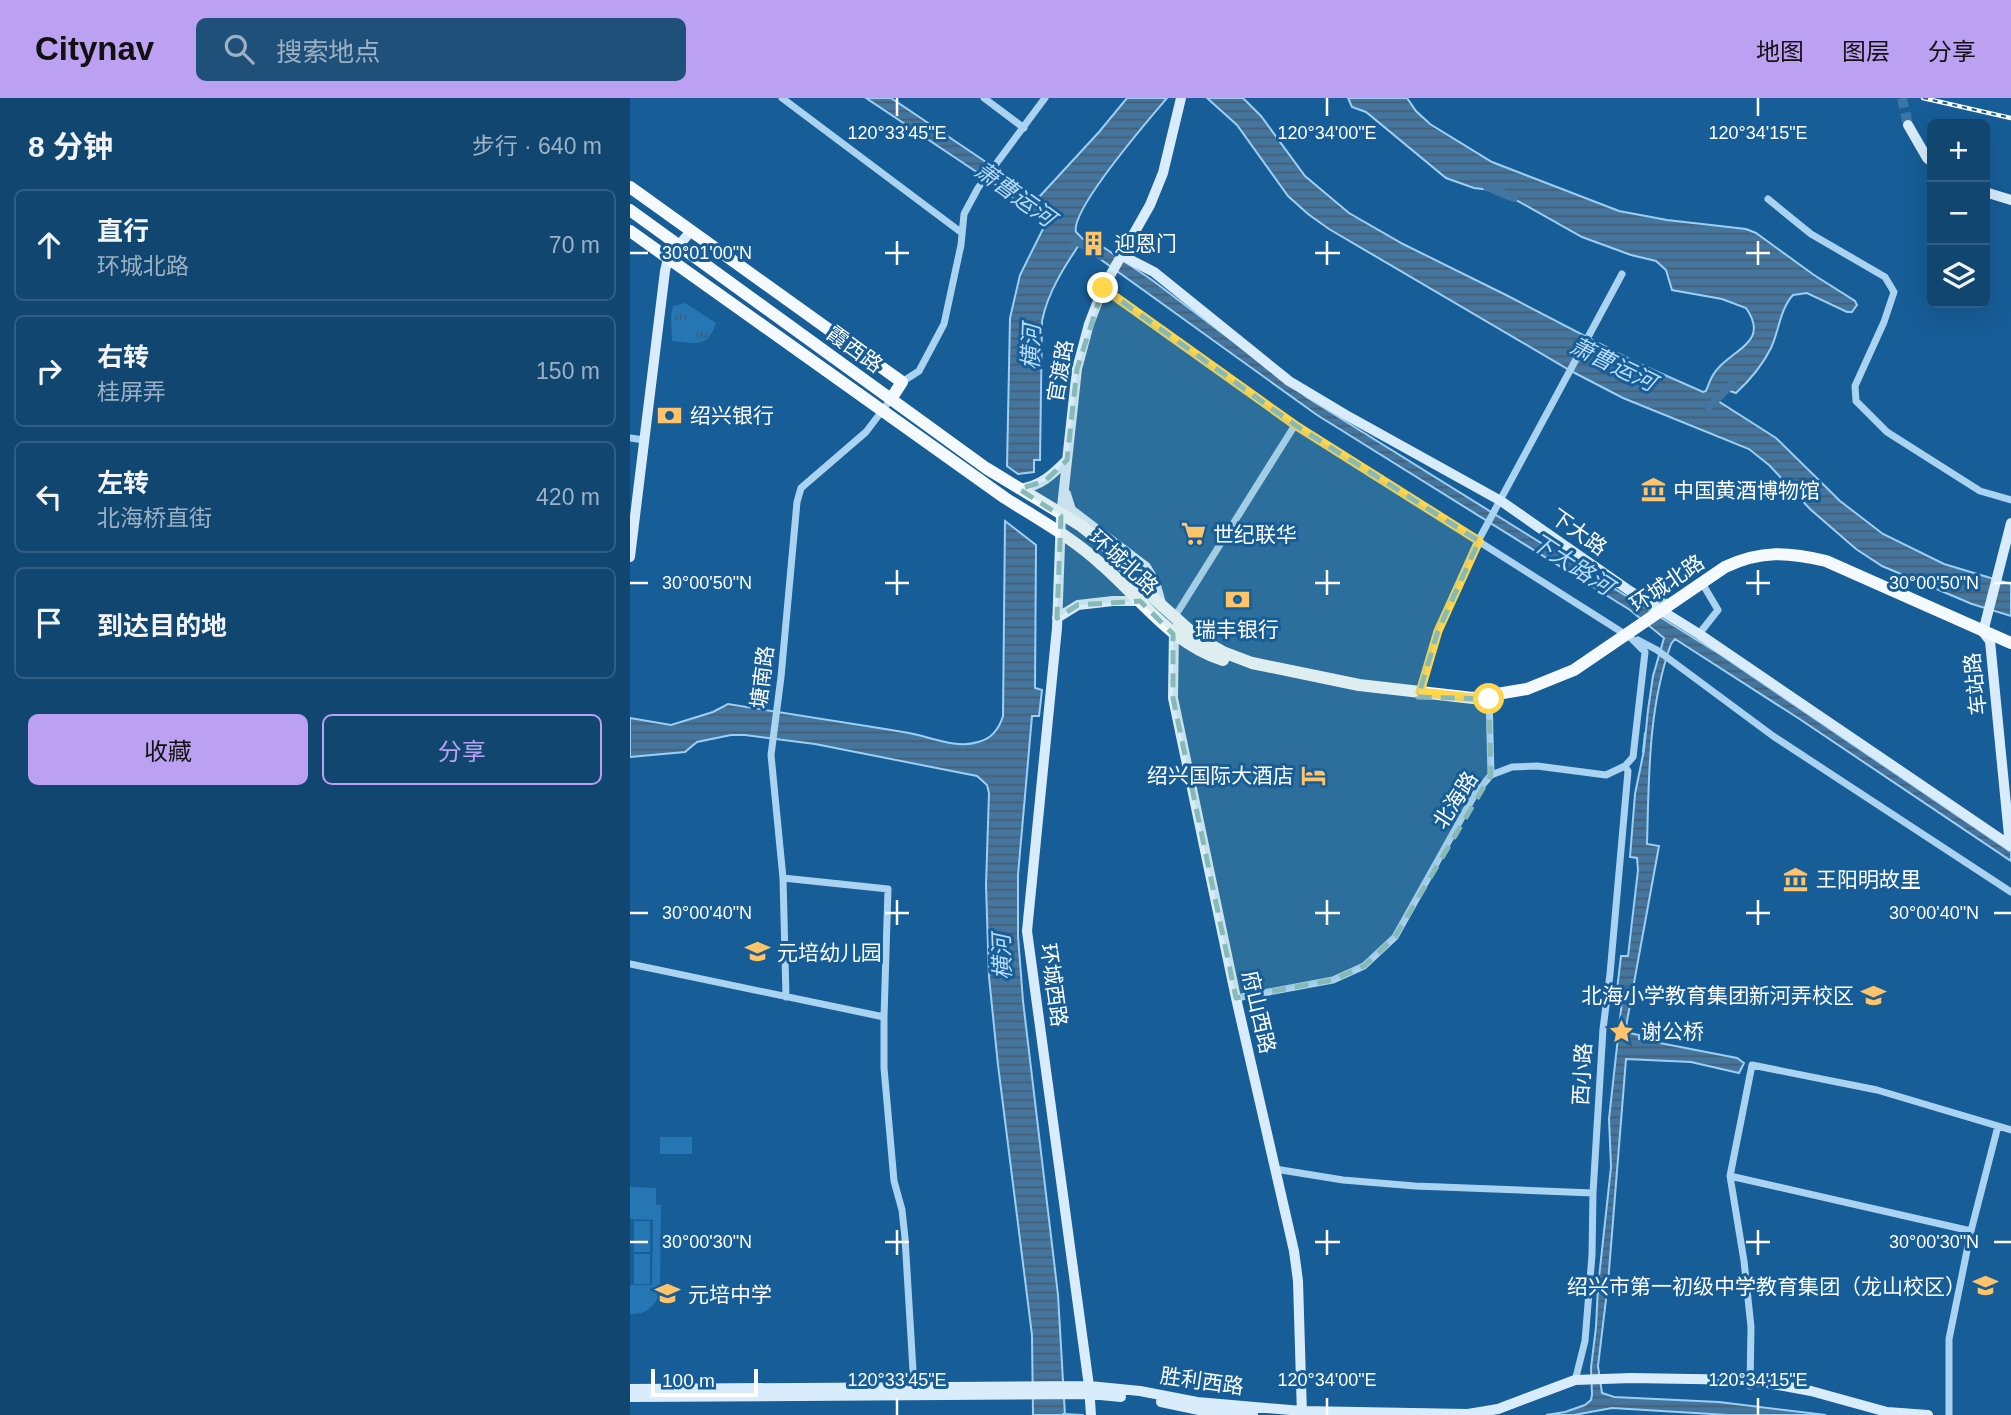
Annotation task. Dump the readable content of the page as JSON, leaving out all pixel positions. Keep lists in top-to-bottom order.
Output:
{
  "streets": {
    "main road": ["霞西路", "环城北路"],
    "street": [
      "官渡路",
      "下大路",
      "塘南路",
      "车站路",
      "北海路",
      "环城西路",
      "府山西路",
      "西小路",
      "胜利西路"
    ]
  },
  "crossings": [
    ["霞西路", "官渡路"],
    ["霞西路", "环城北路"],
    ["霞西路", "塘南路"],
    ["霞西路", "环城西路"],
    ["官渡路", "下大路"],
    ["官渡路", "环城北路"],
    ["官渡路", "环城西路"],
    ["下大路", "车站路"],
    ["环城北路", "车站路"],
    ["环城北路", "环城西路"],
    ["环城北路", "府山西路"],
    ["北海路", "府山西路"],
    ["北海路", "西小路"],
    ["环城西路", "胜利西路"],
    ["府山西路", "胜利西路"],
    ["西小路", "胜利西路"]
  ],
  "water": ["萧曹运河", "横河", "下大路河"],
  "places": {
    "building": ["迎恩门"],
    "bank": ["绍兴银行", "瑞丰银行"],
    "museum": ["中国黄酒博物馆", "王阳明故里"],
    "supermarket": ["世纪联华"],
    "hotel": ["绍兴国际大酒店"],
    "school or university": [
      "元培幼儿园",
      "北海小学教育集团新河弄校区",
      "绍兴市第一初级中学教育集团（龙山校区）",
      "元培中学"
    ],
    "place": ["谢公桥"]
  },
  "scale_bar": "100 m",
  "page": {
    "header": "Citynav",
    "search": "搜索地点",
    "nav": ["地图", "图层", "分享"],
    "heading": ["8 分钟", "步行 · 640 m"],
    "map_buttons": ["+", "−"],
    "list": [
      ["直行", "环城北路", "70 m"],
      ["右转", "桂屏弄", "150 m"],
      ["左转", "北海桥直街", "420 m"],
      "到达目的地"
    ],
    "buttons": ["收藏", "分享"],
    "scale": "100 m"
  },
  "coordinates": [
    "120°33'45\"E",
    "120°34'00\"E",
    "120°34'15\"E",
    "30°01'00\"N",
    "30°00'50\"N",
    "30°00'40\"N",
    "30°00'30\"N"
  ]
}
